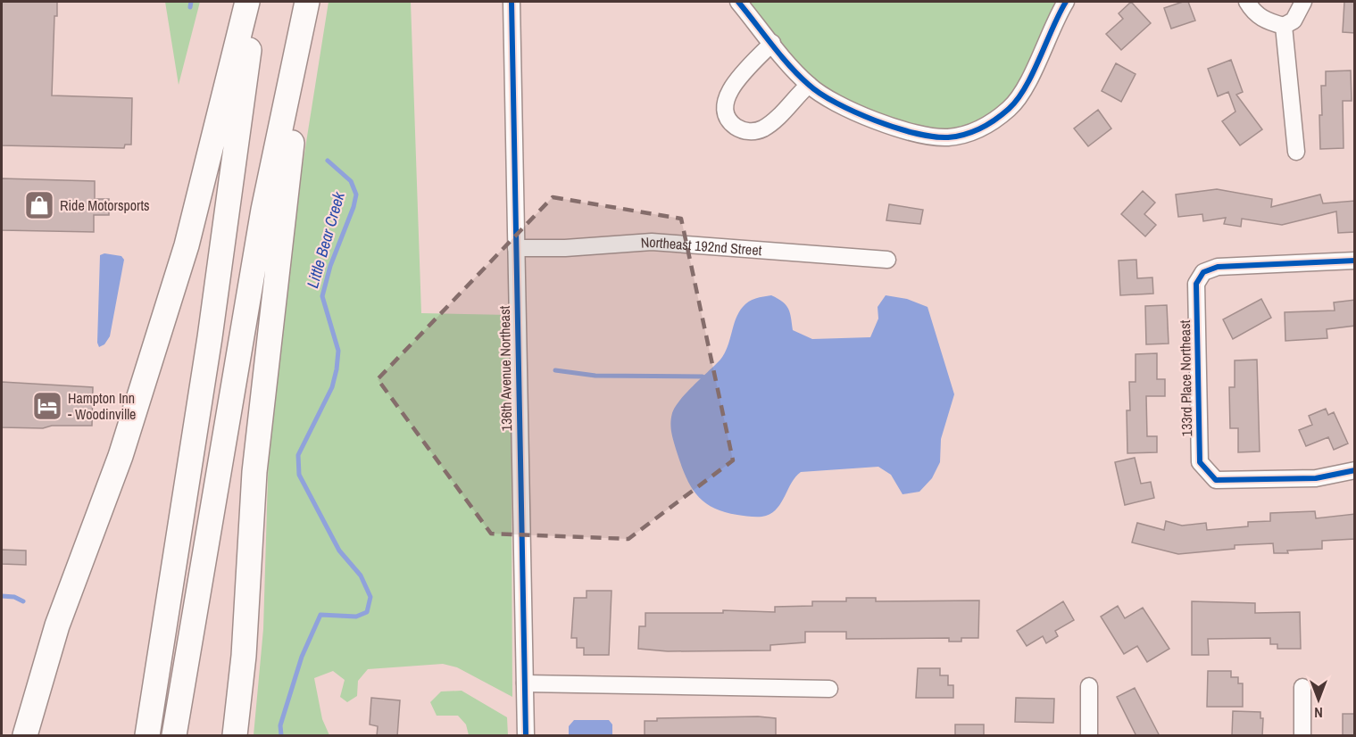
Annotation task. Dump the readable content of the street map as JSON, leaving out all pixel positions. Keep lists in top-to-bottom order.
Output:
{
  "streets": {
    "street": ["Northeast 192nd Street", "136th Avenue Northeast", "133rd Place Northeast"]
  },
  "crossings": [
    ["Northeast 192nd Street", "136th Avenue Northeast"]
  ],
  "water": ["Little Bear Creek"],
  "places": {
    "shop": ["Ride Motorsports"],
    "hotel": ["Hampton Inn - Woodinville"]
  },
  "north": "bottom"
}
